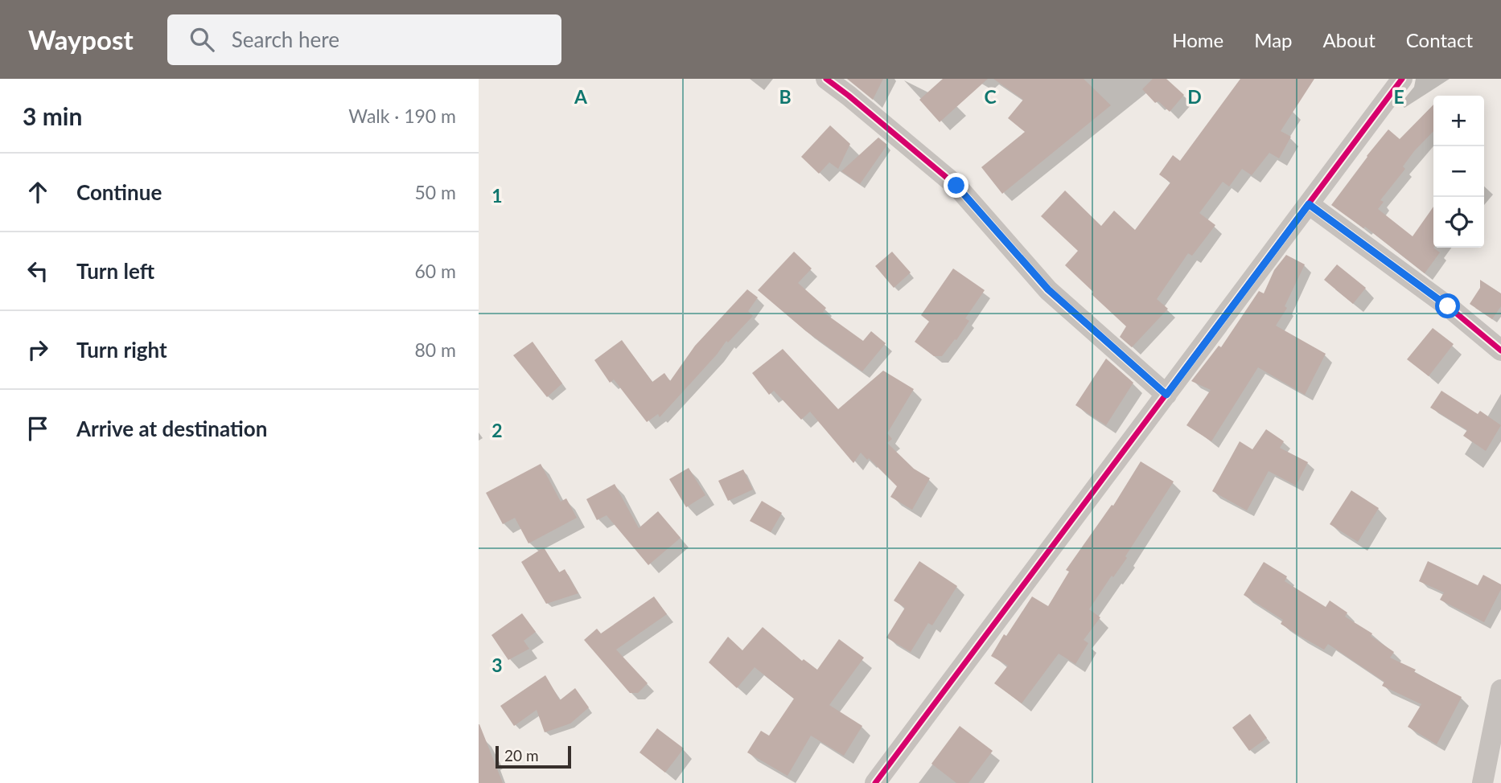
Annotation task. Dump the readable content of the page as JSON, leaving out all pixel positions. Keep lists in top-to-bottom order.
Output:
{
  "scale_bar": "20 m",
  "page": {
    "header": "Waypost",
    "search": "Search here",
    "nav": [
      "Home",
      "Map",
      "About",
      "Contact"
    ],
    "heading": ["3 min", "Walk · 190 m"],
    "map_buttons": ["+", "−"],
    "list": [
      ["Continue", "50 m"],
      ["Turn left", "60 m"],
      ["Turn right", "80 m"],
      "Arrive at destination"
    ],
    "scale": "20 m"
  },
  "grid": {
    "columns": [
      "A",
      "B",
      "C",
      "D",
      "E"
    ],
    "rows": ["1", "2", "3"]
  }
}
